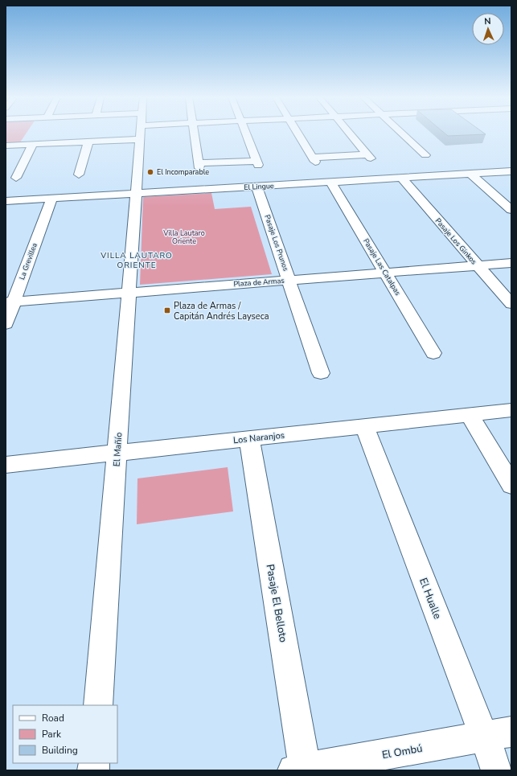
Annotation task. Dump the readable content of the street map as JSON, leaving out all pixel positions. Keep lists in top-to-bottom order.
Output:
{
  "streets": {
    "street": [
      "El Lingue",
      "Pasaje Los Ginkos",
      "Pasaje Los Prunos",
      "La Grevillea",
      "Pasaje Las Catalpas",
      "Plaza de Armas",
      "Los Naranjos",
      "El Mañío",
      "El Hualle",
      "Pasaje El Belloto",
      "El Ombú"
    ]
  },
  "crossings": [
    ["El Lingue", "Pasaje Los Ginkos"],
    ["El Lingue", "Pasaje Los Prunos"],
    ["El Lingue", "La Grevillea"],
    ["El Lingue", "Pasaje Las Catalpas"],
    ["El Lingue", "El Mañío"],
    ["Pasaje Los Ginkos", "Plaza de Armas"],
    ["Pasaje Los Prunos", "Plaza de Armas"],
    ["La Grevillea", "Plaza de Armas"],
    ["Pasaje Las Catalpas", "Plaza de Armas"],
    ["Plaza de Armas", "El Mañío"],
    ["Los Naranjos", "El Mañío"],
    ["Los Naranjos", "El Hualle"],
    ["Los Naranjos", "Pasaje El Belloto"],
    ["El Hualle", "El Ombú"],
    ["Pasaje El Belloto", "El Ombú"]
  ],
  "districts": ["VILLA LAUTARO ORIENTE"],
  "parks": ["Villa Lautaro Oriente"],
  "places": {
    "other": ["El Incomparable"],
    "transit": ["Plaza de Armas / Capitán Andrés Layseca"]
  },
  "legend": ["Road", "Park", "Building"],
  "north": "top"
}
